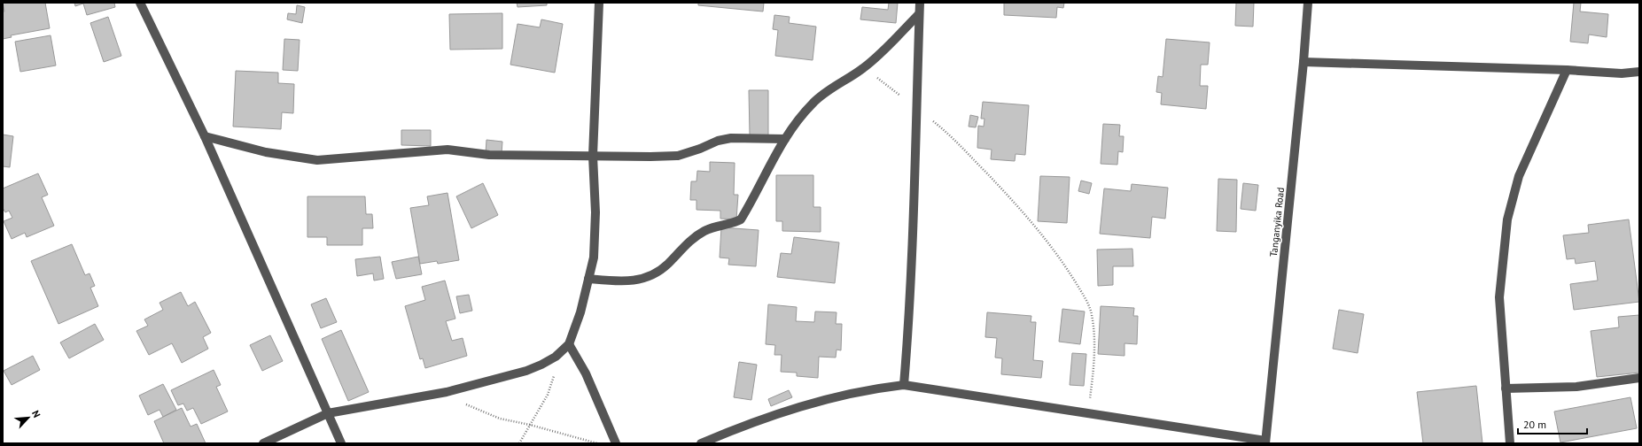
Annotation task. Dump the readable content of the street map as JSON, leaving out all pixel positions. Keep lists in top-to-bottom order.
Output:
{
  "streets": {
    "street": ["Tanganyika Road"]
  },
  "scale_bar": "20 m",
  "north": "top right"
}
